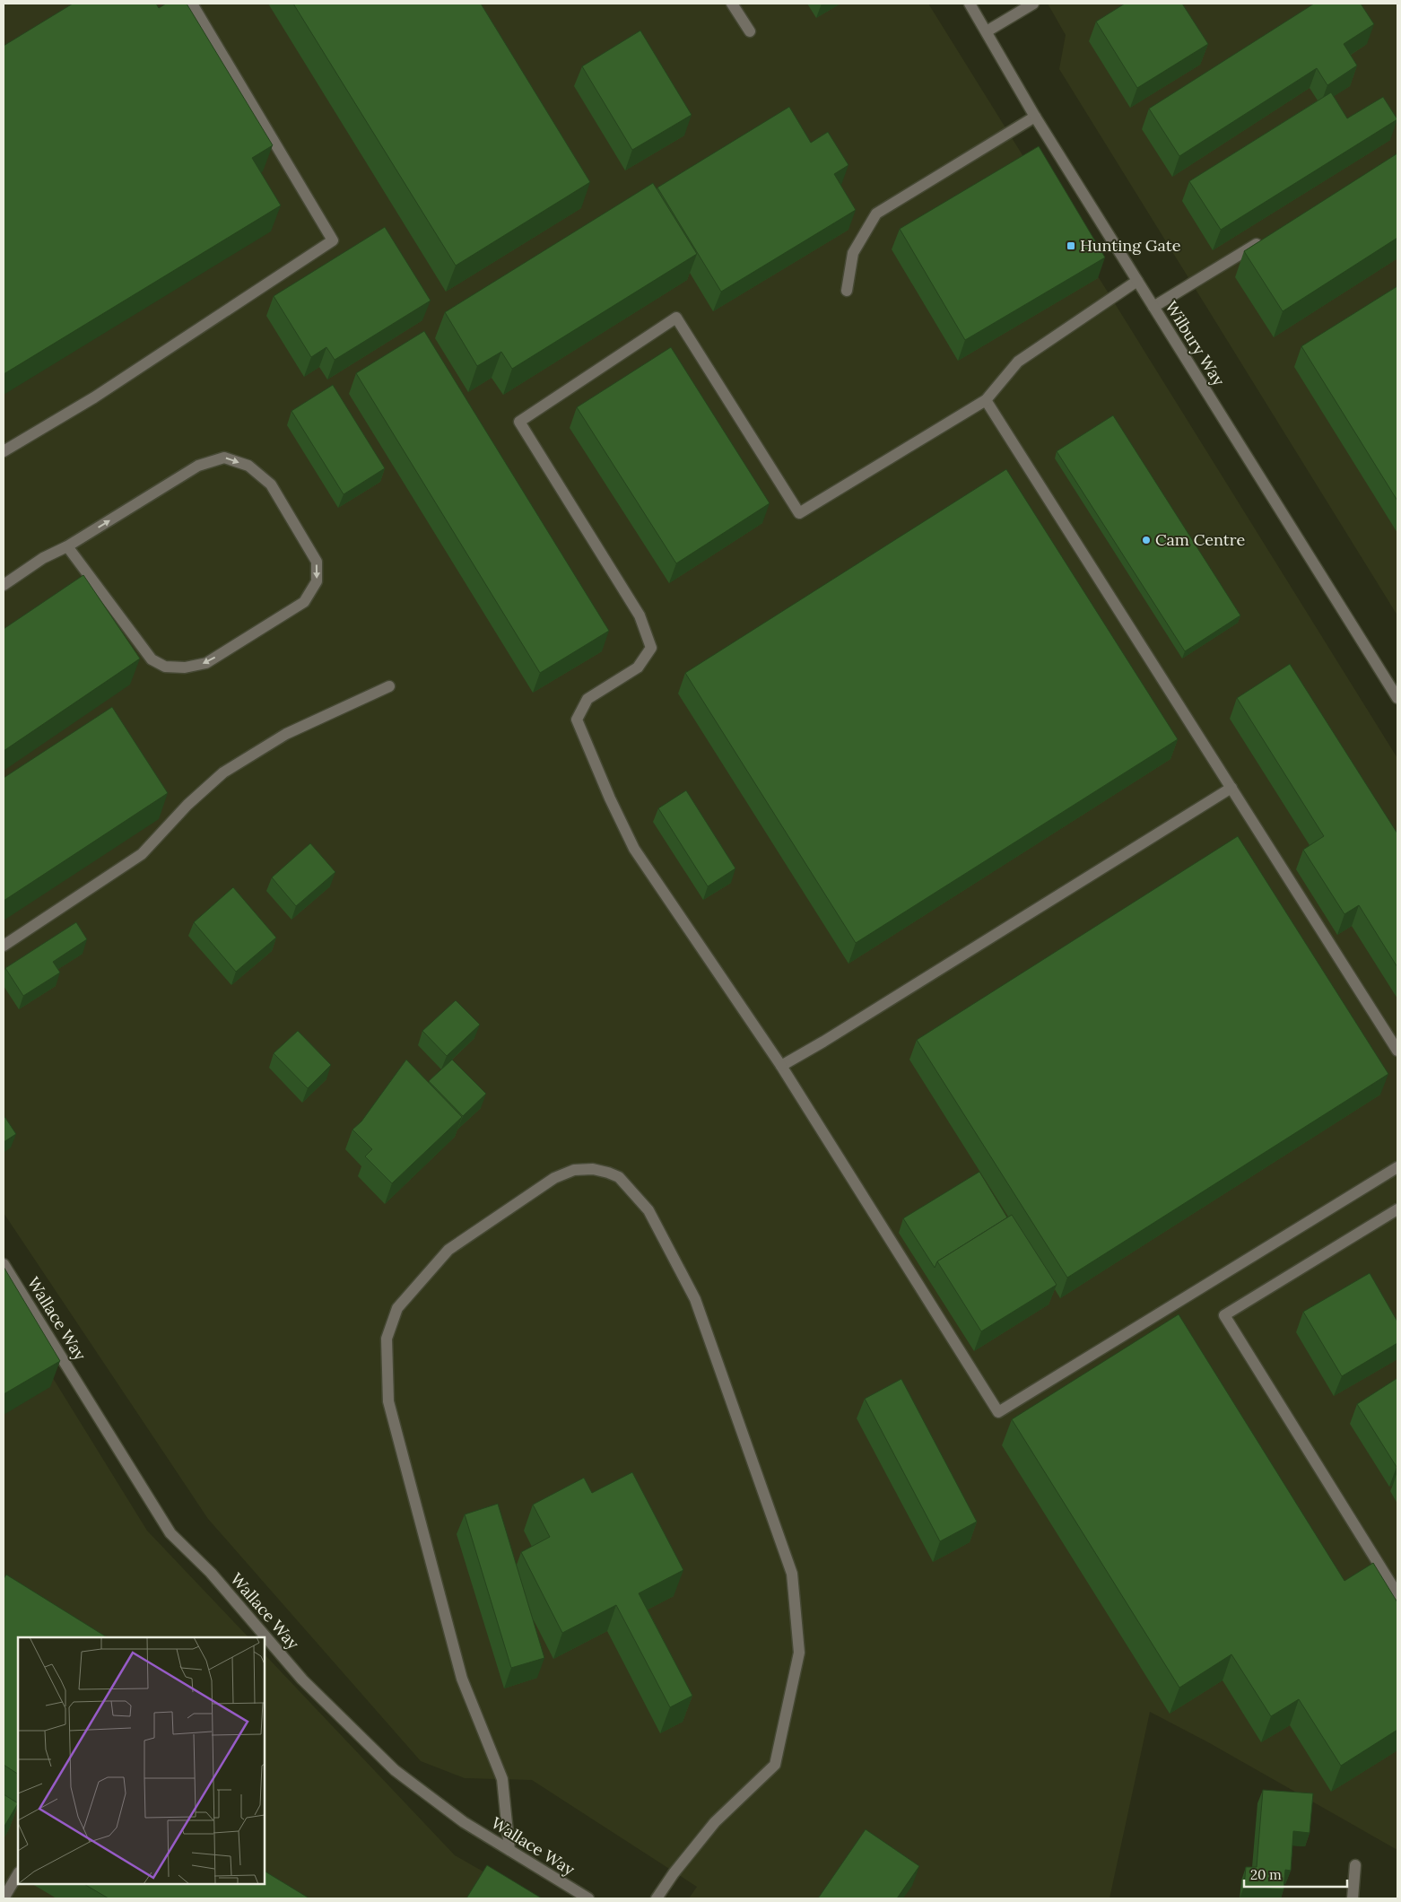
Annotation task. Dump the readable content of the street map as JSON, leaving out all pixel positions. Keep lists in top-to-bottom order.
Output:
{
  "streets": {
    "street": ["Wilbury Way", "Wallace Way"]
  },
  "places": {
    "transit": ["Hunting Gate"],
    "other": ["Cam Centre"]
  },
  "scale_bar": "20 m"
}
